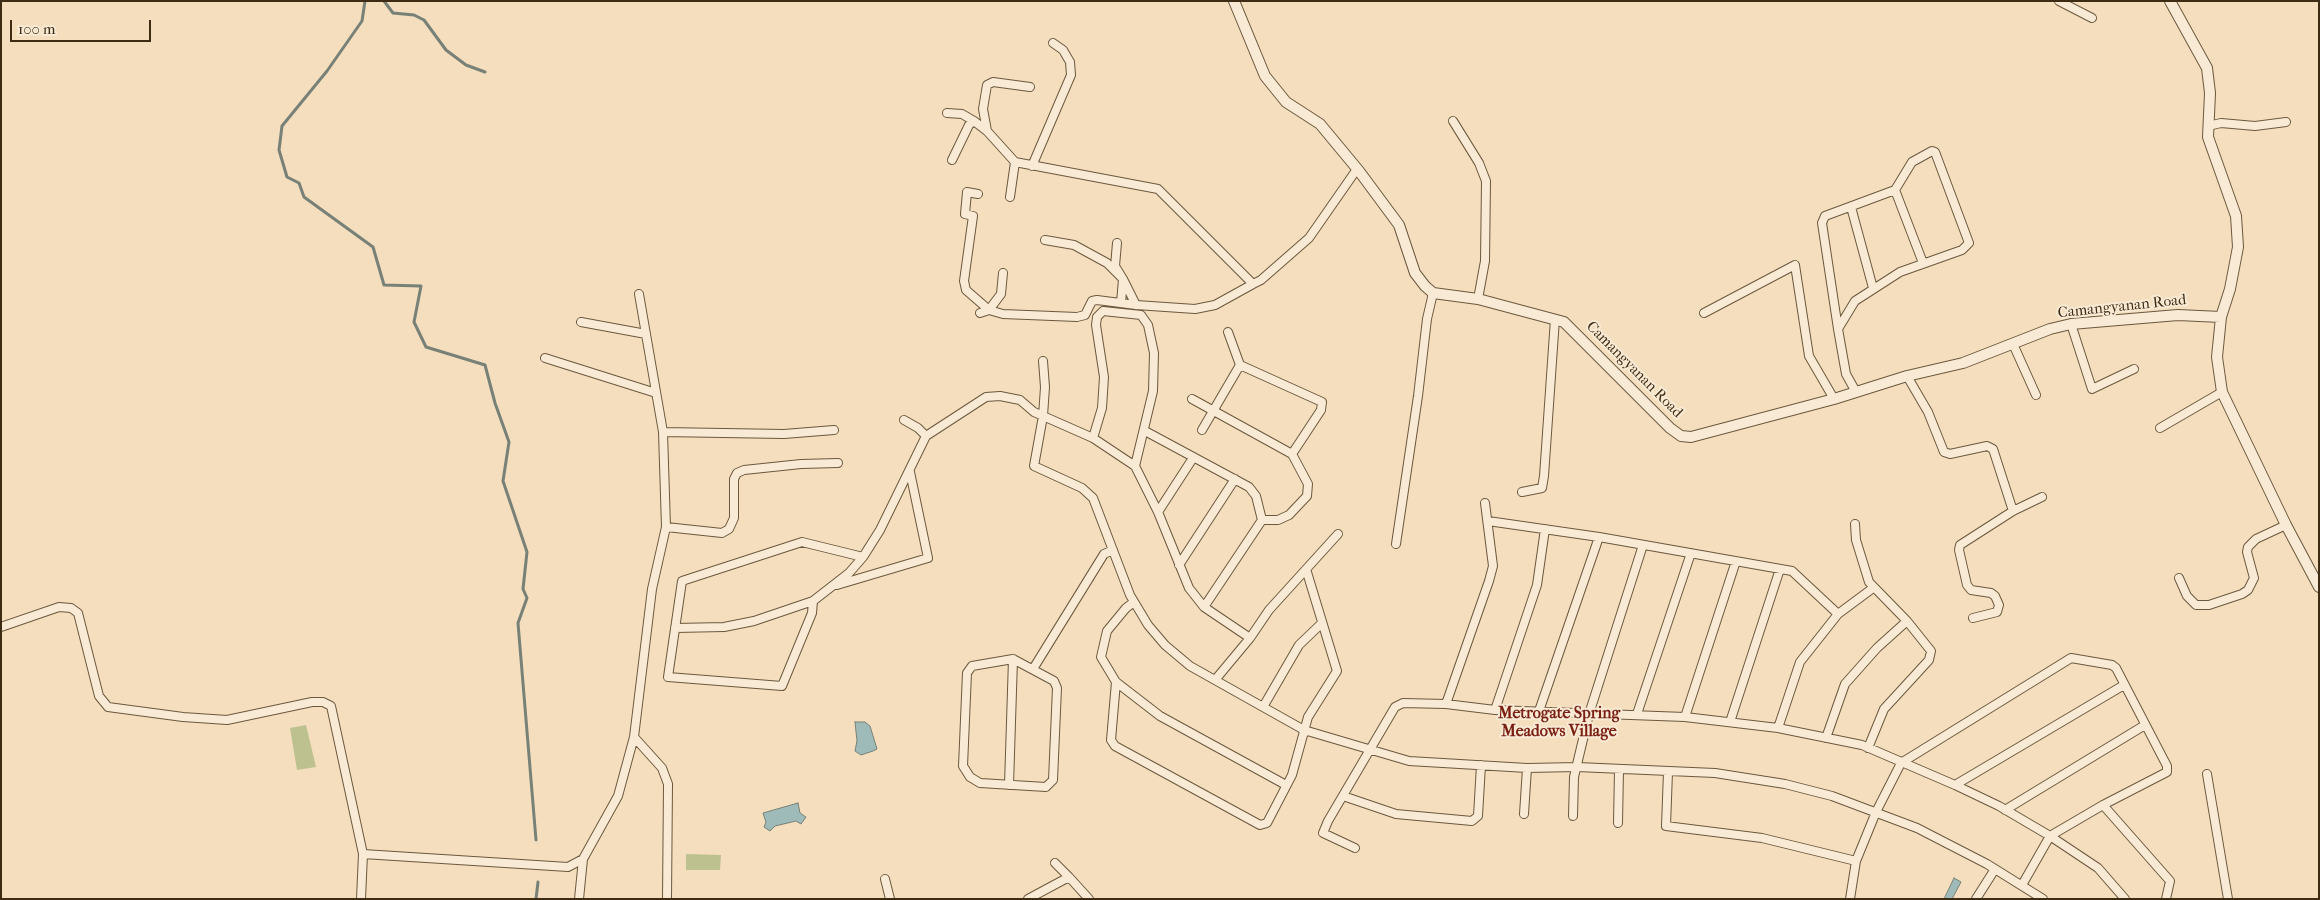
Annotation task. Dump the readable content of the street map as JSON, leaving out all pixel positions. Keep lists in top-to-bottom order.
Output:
{
  "streets": {
    "street": ["Camangyanan Road"]
  },
  "districts": ["Metrogate Spring Meadows Village"],
  "scale_bar": "100 m"
}
